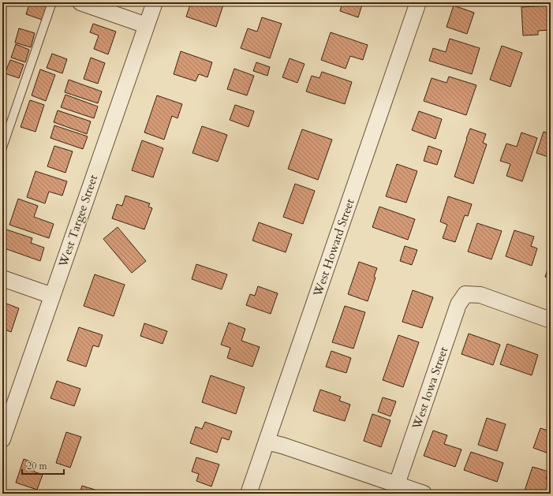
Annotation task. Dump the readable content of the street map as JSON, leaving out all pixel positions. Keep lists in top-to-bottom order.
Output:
{
  "streets": {
    "street": ["West Targee Street", "West Howard Street", "West Iowa Street"]
  },
  "scale_bar": "20 m"
}
